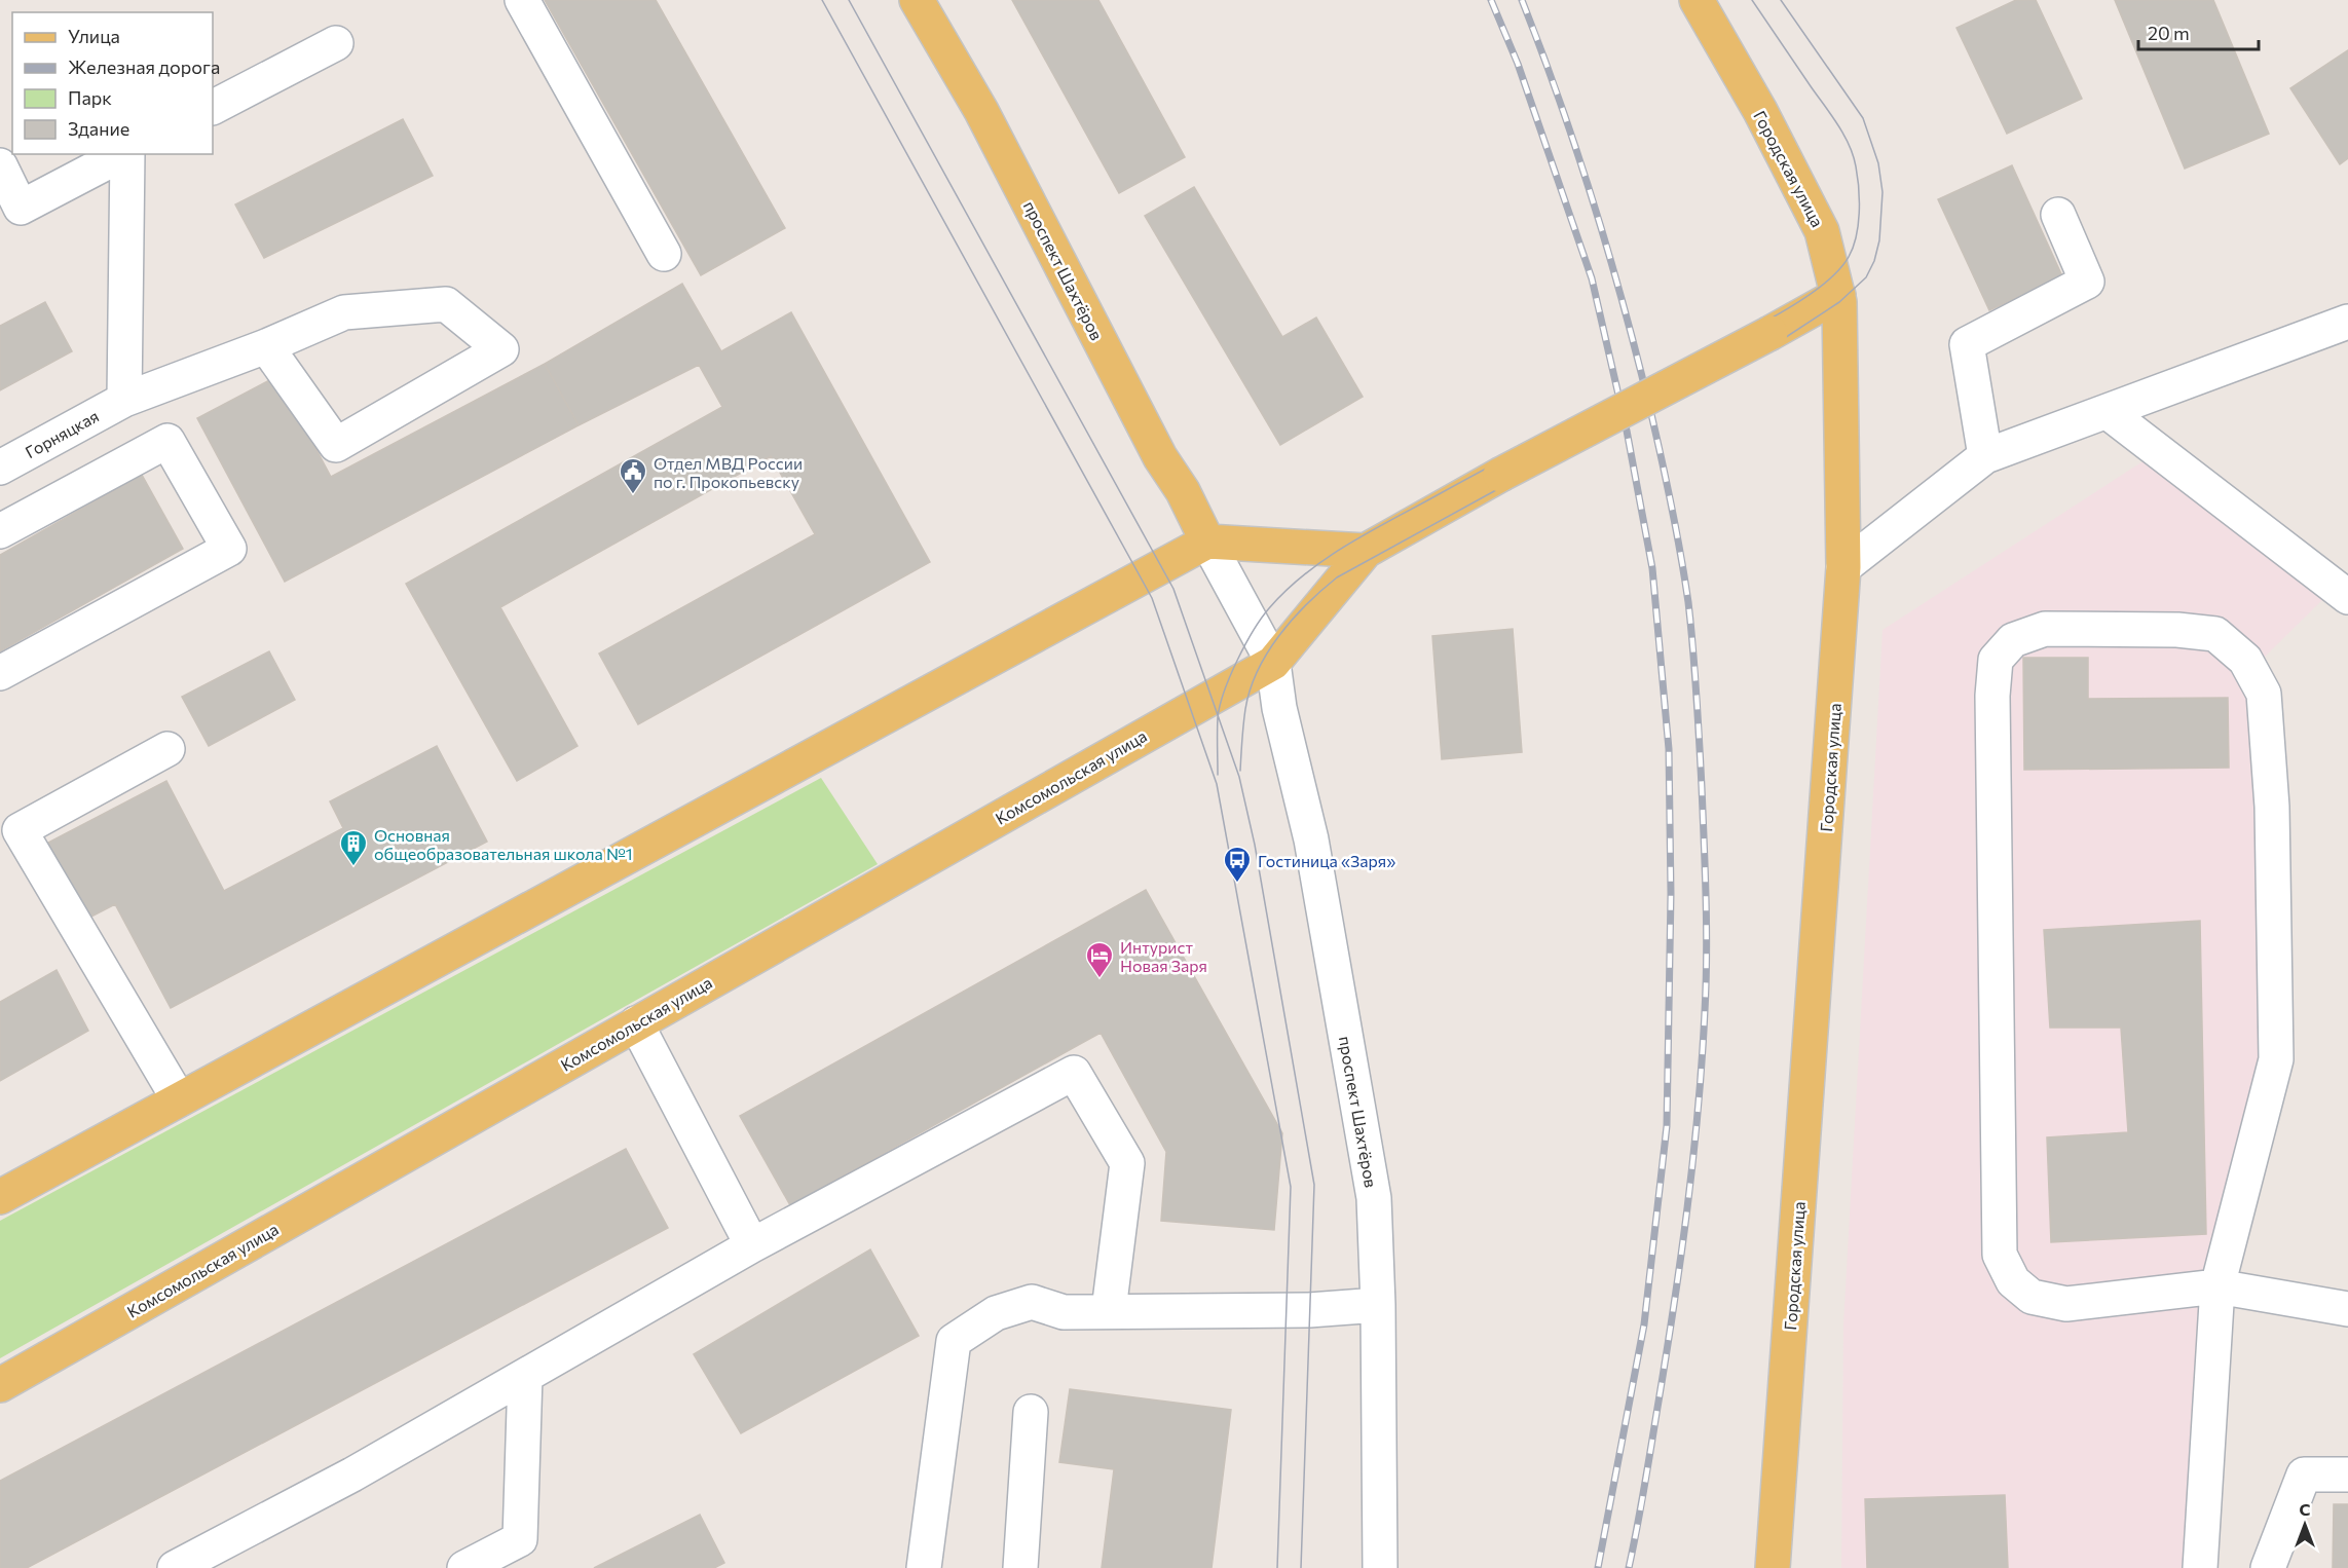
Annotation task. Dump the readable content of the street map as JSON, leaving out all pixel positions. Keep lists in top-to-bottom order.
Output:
{
  "streets": {
    "main road": ["Городская улица", "проспект Шахтёров", "Комсомольская улица"],
    "street": ["Горняцкая"]
  },
  "crossings": [
    ["проспект Шахтёров", "Комсомольская улица"]
  ],
  "places": {
    "public building": ["Отдел МВД России по г. Прокопьевску"],
    "building": ["Основная общеобразовательная школа №1"],
    "bus stop": ["Гостиница «Заря»"],
    "hotel": ["Интурист Новая Заря"]
  },
  "legend": [
    "Улица",
    "Железная дорога",
    "Парк",
    "Здание"
  ],
  "scale_bar": "20 m",
  "north": "top"
}
